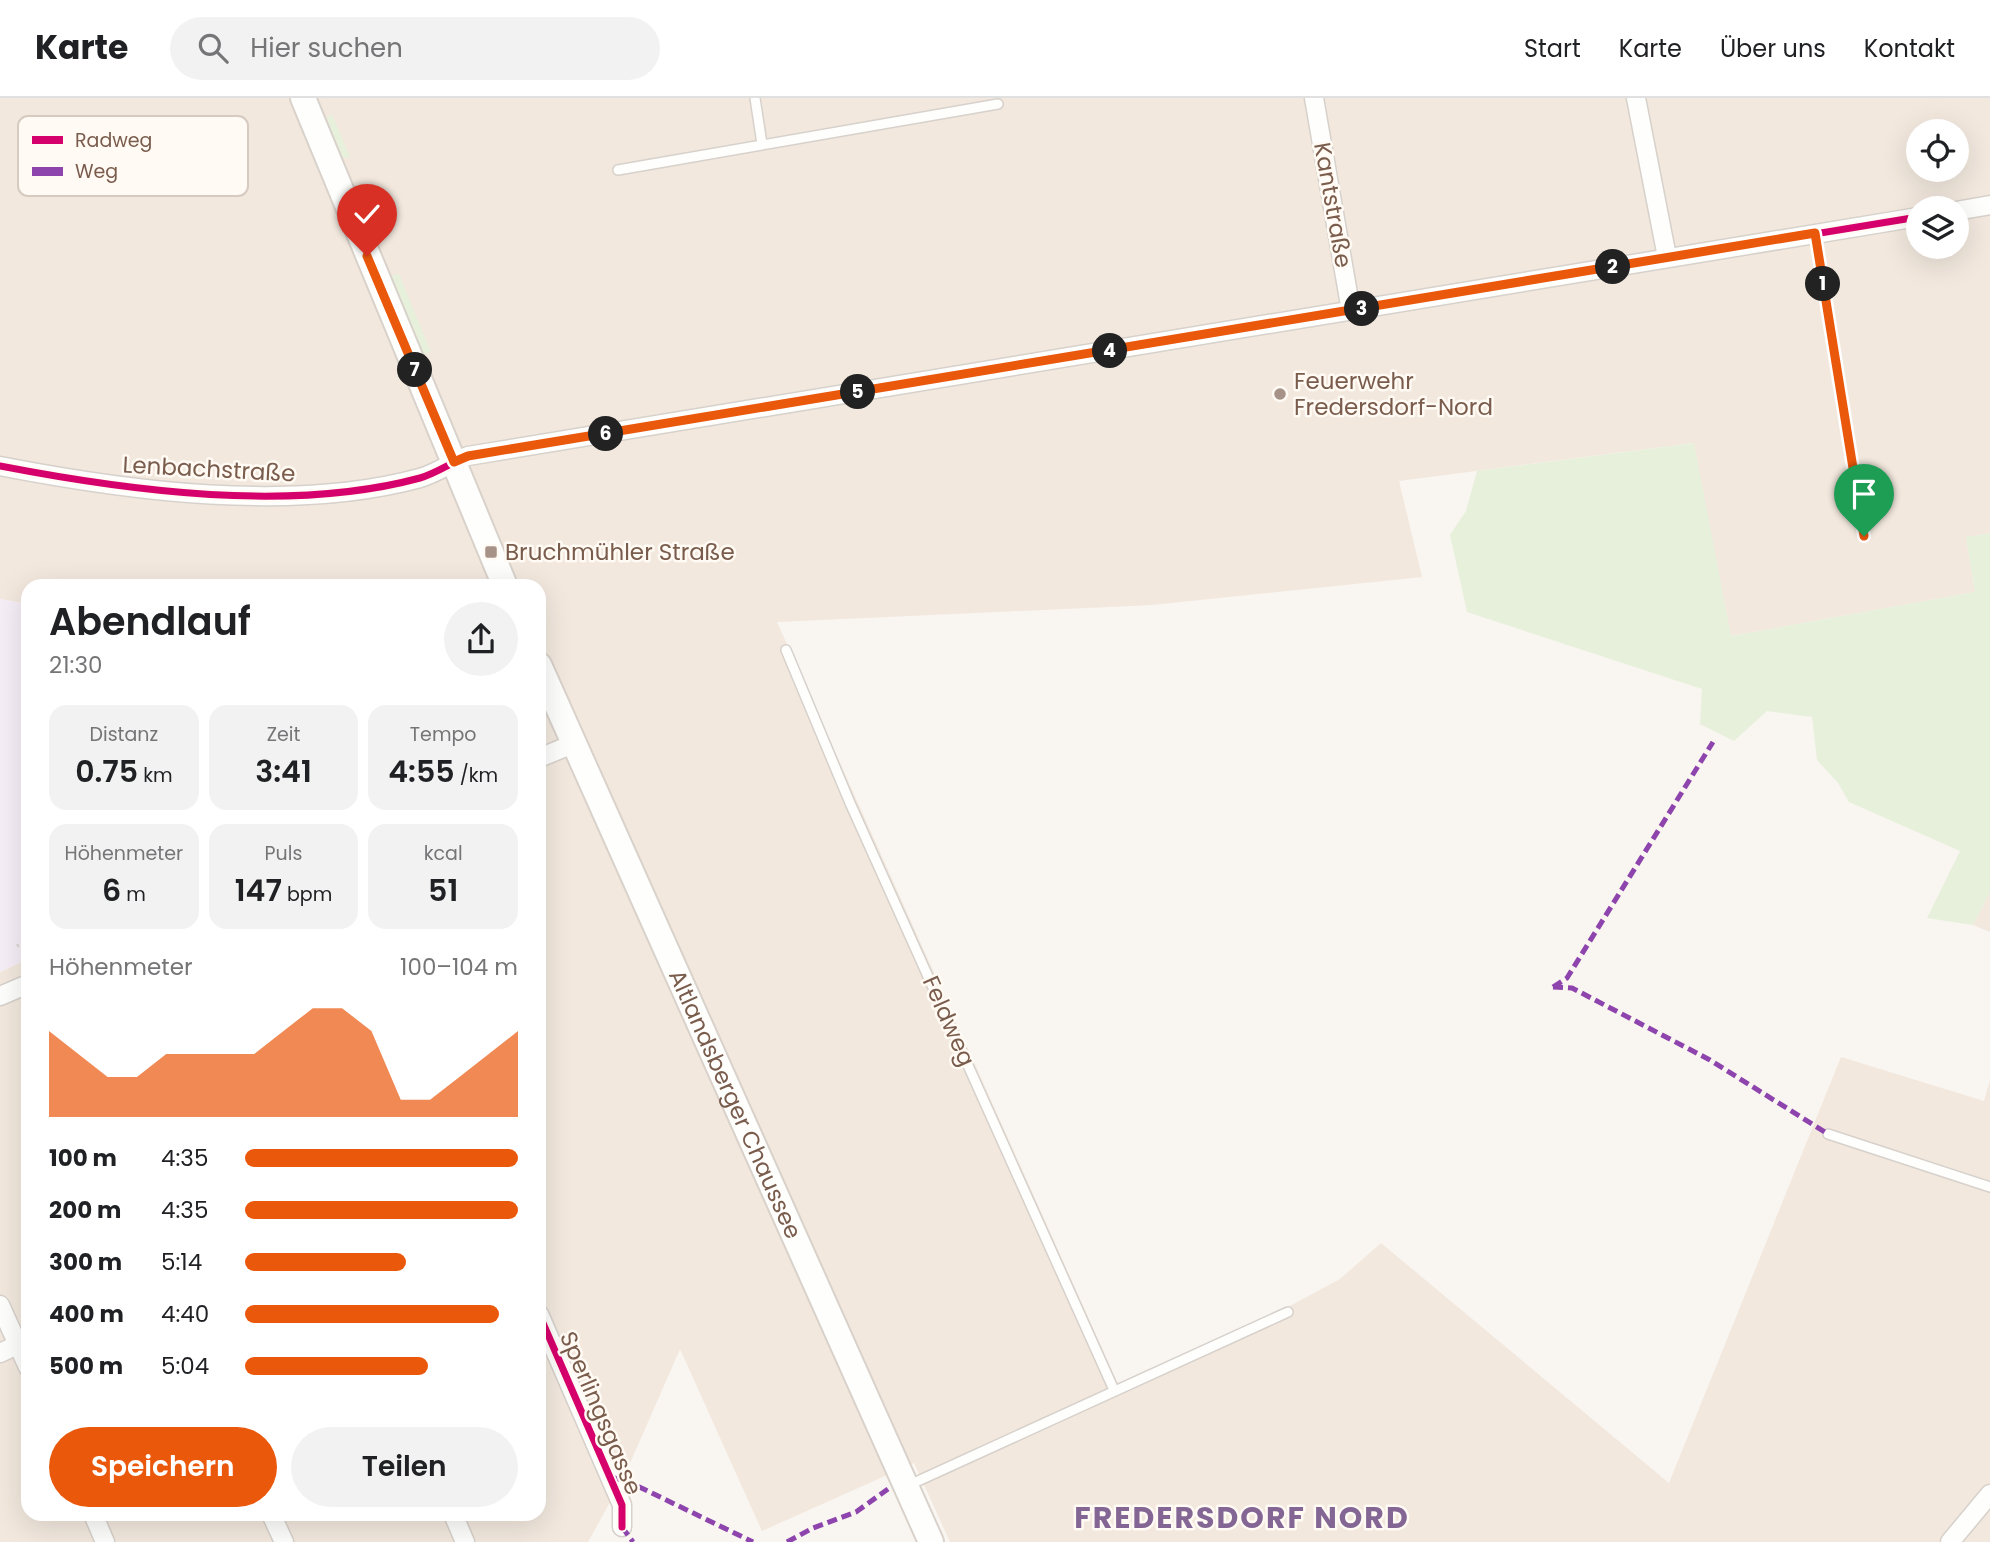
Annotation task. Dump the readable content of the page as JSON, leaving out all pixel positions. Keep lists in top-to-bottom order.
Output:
{
  "streets": {
    "main road": ["Altlandsberger Chaussee"],
    "street": ["Kantstraße", "Lenbachstraße", "Sperlingsgasse"],
    "lane": ["Feldweg"]
  },
  "districts": ["FREDERSDORF NORD"],
  "places": {
    "other": ["Feuerwehr Fredersdorf-Nord"],
    "transit": ["Bruchmühler Straße"]
  },
  "legend": ["Radweg", "Weg"],
  "page": {
    "header": "Karte",
    "search": "Hier suchen",
    "nav": [
      "Start",
      "Karte",
      "Über uns",
      "Kontakt"
    ],
    "pins": [
      "2",
      "1",
      "3",
      "4",
      "7",
      "5",
      "6"
    ],
    "heading": ["Abendlauf", "21:30"],
    "stats": [
      ["Distanz", "0.75 km"],
      ["Zeit", "3:41"],
      ["Tempo", "4:55 /km"],
      ["Höhenmeter", "6 m"],
      ["Puls", "147 bpm"],
      ["kcal", "51"]
    ],
    "chart": ["Höhenmeter", "100–104 m"],
    "list": [
      {
        "name": "100 m",
        "note": "4:35"
      },
      {
        "name": "200 m",
        "note": "4:35"
      },
      {
        "name": "300 m",
        "note": "5:14"
      },
      {
        "name": "400 m",
        "note": "4:40"
      },
      {
        "name": "500 m",
        "note": "5:04"
      }
    ],
    "buttons": ["Speichern", "Teilen"]
  }
}
